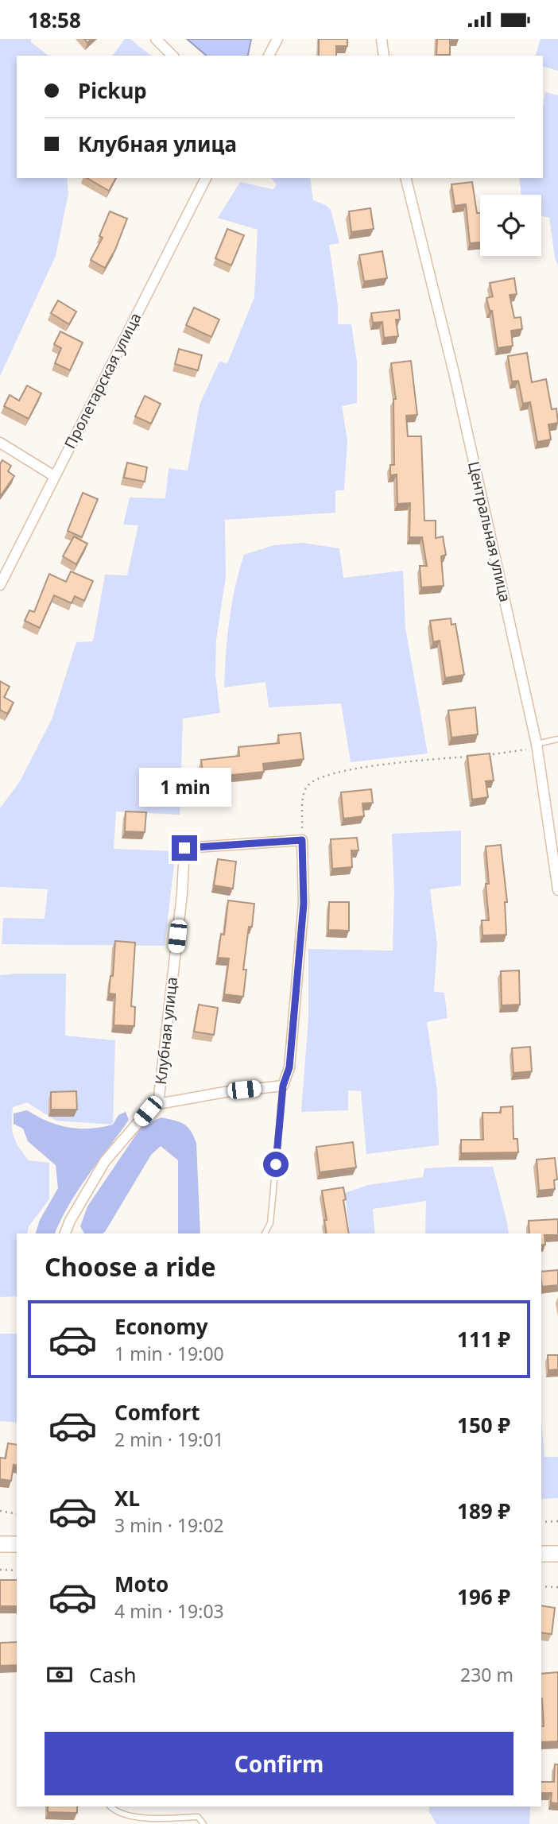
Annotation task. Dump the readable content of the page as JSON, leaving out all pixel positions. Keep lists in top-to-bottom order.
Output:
{
  "streets": {
    "street": ["Пролетарская улица", "Центральная улица", "Клубная улица"]
  },
  "page": {
    "status": "18:58",
    "banner": ["Pickup", "Клубная улица"],
    "bubble": "1 min",
    "heading": "Choose a ride",
    "list": [
      {
        "name": "Economy",
        "note": "1 min · 19:00",
        "value": "111 ₽"
      },
      {
        "name": "Comfort",
        "note": "2 min · 19:01",
        "value": "150 ₽"
      },
      {
        "name": "XL",
        "note": "3 min · 19:02",
        "value": "189 ₽"
      },
      {
        "name": "Moto",
        "note": "4 min · 19:03",
        "value": "196 ₽"
      }
    ],
    "pay": ["Cash", "230 m"],
    "buttons": "Confirm"
  }
}
